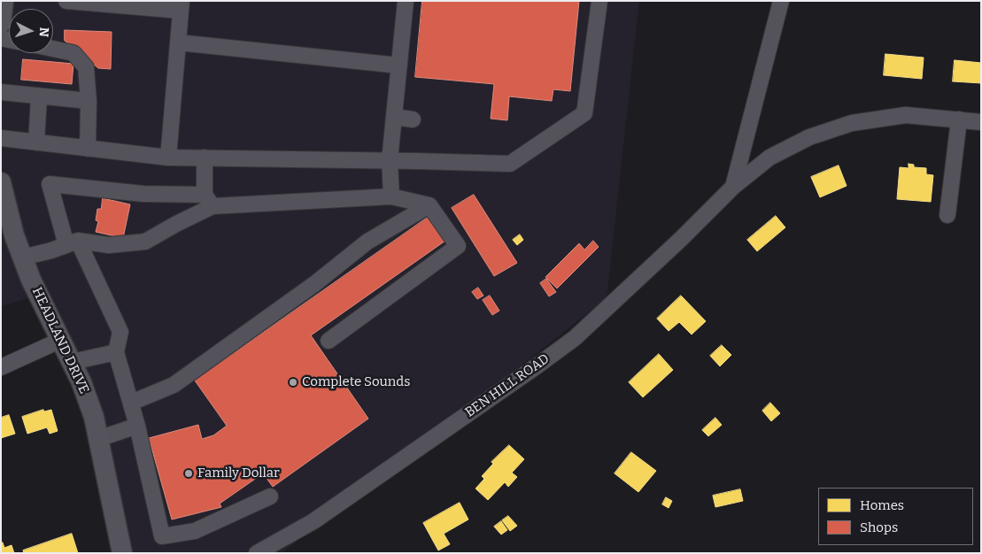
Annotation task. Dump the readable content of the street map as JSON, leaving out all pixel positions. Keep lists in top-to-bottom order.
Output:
{
  "streets": {
    "main road": ["HEADLAND DRIVE"],
    "street": ["BEN HILL ROAD"]
  },
  "places": ["Complete Sounds", "Family Dollar"],
  "legend": ["Homes", "Shops"],
  "north": "right"
}
